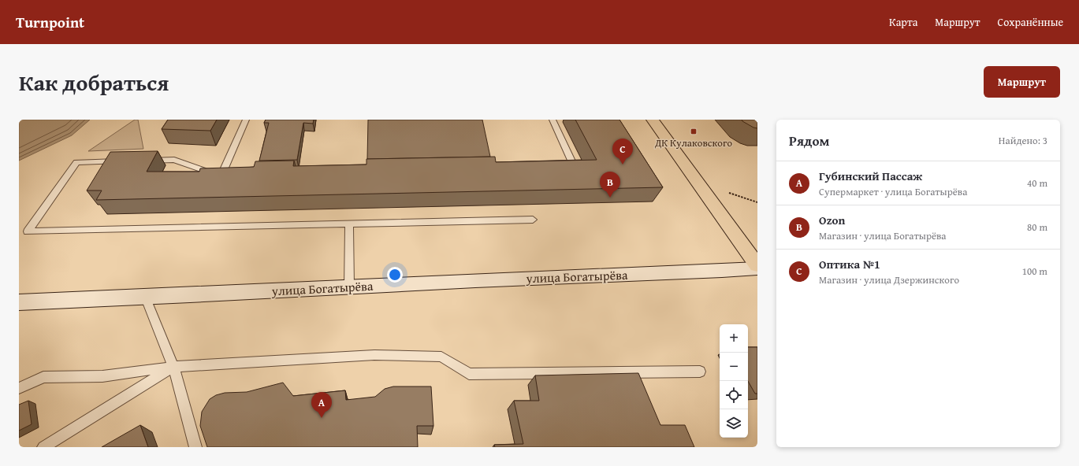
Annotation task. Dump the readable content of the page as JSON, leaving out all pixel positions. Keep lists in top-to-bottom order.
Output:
{
  "streets": {
    "main road": ["улица Богатырёва"]
  },
  "places": {
    "transit": ["ДК Кулаковского"]
  },
  "page": {
    "header": "Turnpoint",
    "nav": ["Карта", "Маршрут", "Сохранённые"],
    "title": "Как добраться",
    "buttons": "Маршрут",
    "heading": ["Рядом", "Найдено: 3"],
    "pins": ["C", "B", "A"],
    "list": [
      {
        "mark": "A",
        "name": "Губинский Пассаж",
        "note": "Супермаркет · улица Богатырёва",
        "value": "40 m"
      },
      {
        "mark": "B",
        "name": "Ozon",
        "note": "Магазин · улица Богатырёва",
        "value": "80 m"
      },
      {
        "mark": "C",
        "name": "Оптика №1",
        "note": "Магазин · улица Дзержинского",
        "value": "100 m"
      }
    ],
    "map_buttons": ["+", "−"]
  }
}
